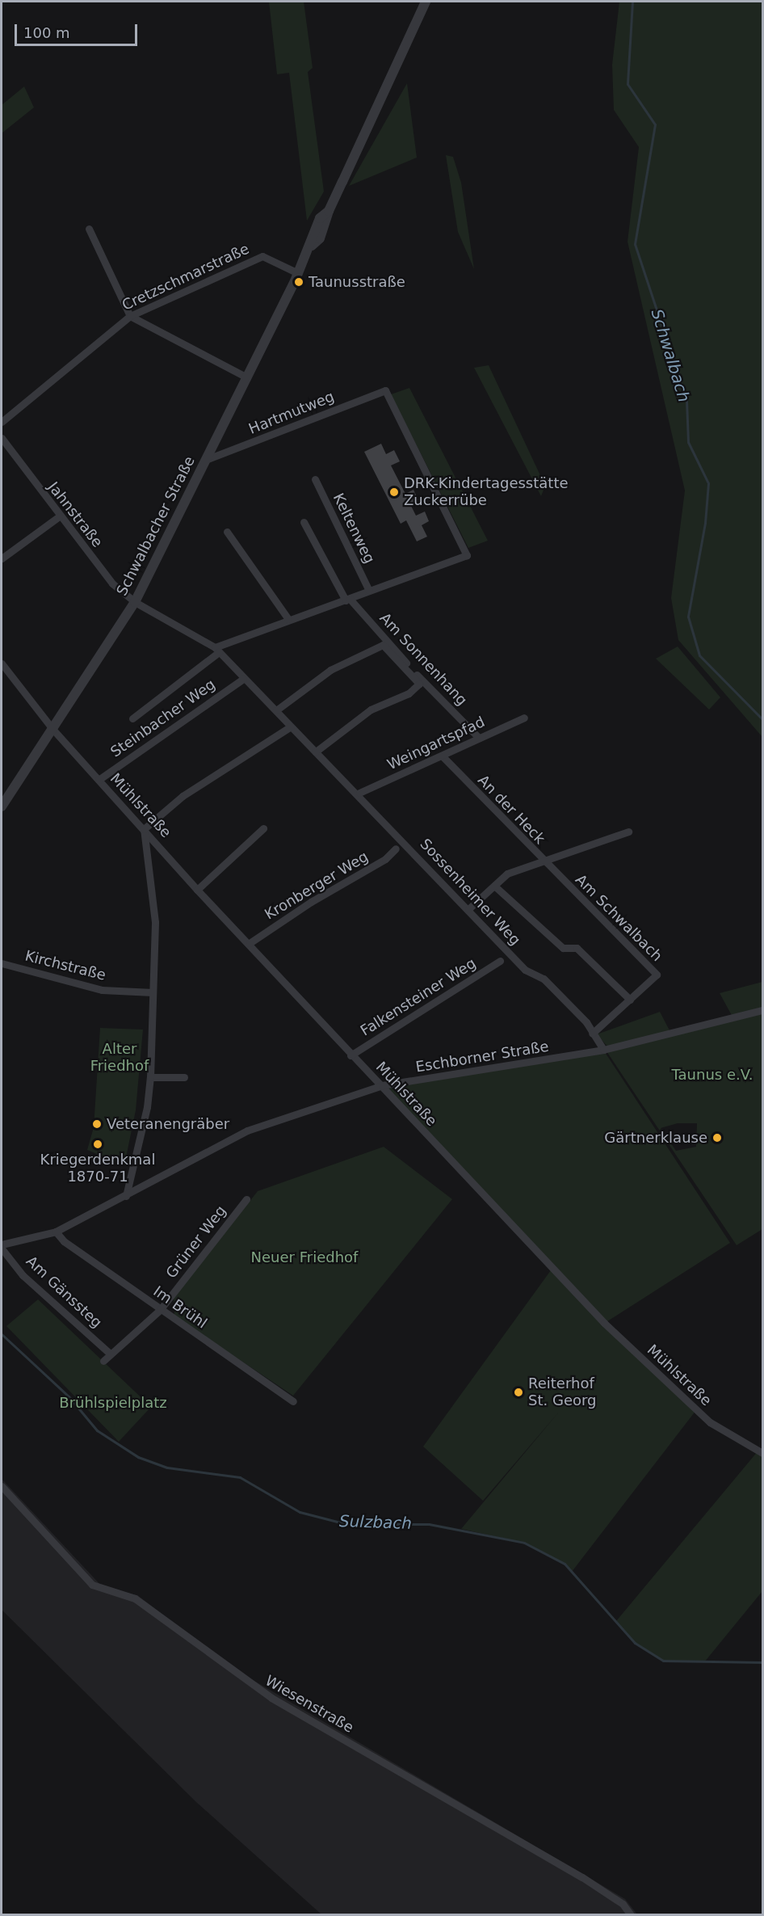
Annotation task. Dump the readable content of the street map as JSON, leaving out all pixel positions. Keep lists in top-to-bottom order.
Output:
{
  "streets": {
    "street": [
      "Cretzschmarstraße",
      "Hartmutweg",
      "Jahnstraße",
      "Schwalbacher Straße",
      "Keltenweg",
      "Am Sonnenhang",
      "Steinbacher Weg",
      "Weingartspfad",
      "Mühlstraße",
      "An der Heck",
      "Kronberger Weg",
      "Sossenheimer Weg",
      "Am Schwalbach",
      "Kirchstraße",
      "Falkensteiner Weg",
      "Eschborner Straße",
      "Grüner Weg",
      "Am Gänssteg",
      "Im Brühl",
      "Wiesenstraße"
    ]
  },
  "crossings": [
    ["Cretzschmarstraße", "Schwalbacher Straße"],
    ["Hartmutweg", "Schwalbacher Straße"],
    ["Hartmutweg", "Keltenweg"],
    ["Jahnstraße", "Schwalbacher Straße"],
    ["Jahnstraße", "Sossenheimer Weg"],
    ["Schwalbacher Straße", "Mühlstraße"],
    ["Schwalbacher Straße", "Sossenheimer Weg"],
    ["Am Sonnenhang", "Weingartspfad"],
    ["Steinbacher Weg", "Mühlstraße"],
    ["Steinbacher Weg", "Sossenheimer Weg"],
    ["Weingartspfad", "An der Heck"],
    ["Weingartspfad", "Sossenheimer Weg"],
    ["Mühlstraße", "Kronberger Weg"],
    ["Mühlstraße", "Falkensteiner Weg"],
    ["Mühlstraße", "Eschborner Straße"],
    ["An der Heck", "Sossenheimer Weg"],
    ["An der Heck", "Am Schwalbach"],
    ["Sossenheimer Weg", "Am Schwalbach"],
    ["Sossenheimer Weg", "Eschborner Straße"],
    ["Eschborner Straße", "Im Brühl"],
    ["Grüner Weg", "Am Gänssteg"],
    ["Grüner Weg", "Im Brühl"]
  ],
  "water": ["Schwalbach", "Sulzbach"],
  "parks": [
    "Alter Friedhof",
    "Taunus e.V.",
    "Neuer Friedhof",
    "Brühlspielplatz"
  ],
  "places": [
    "Taunusstraße",
    "DRK-Kindertagesstätte Zuckerrübe",
    "Veteranengräber",
    "Gärtnerklause",
    "Kriegerdenkmal 1870-71",
    "Reiterhof St. Georg"
  ],
  "scale_bar": "100 m"
}
